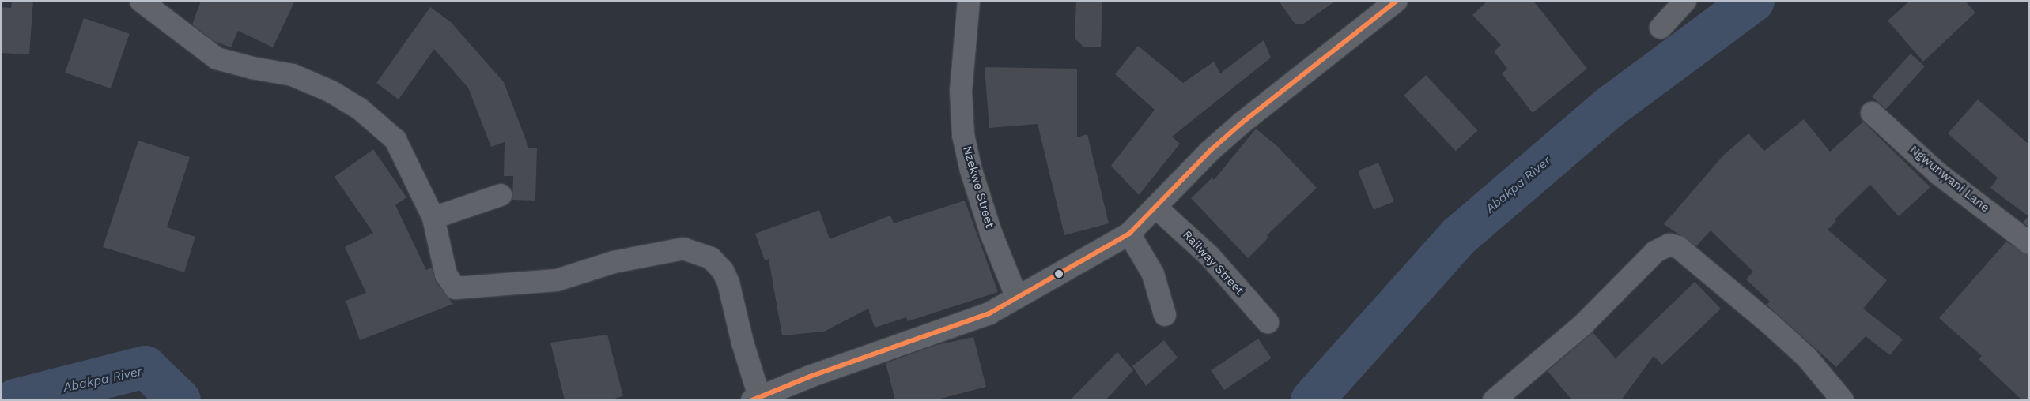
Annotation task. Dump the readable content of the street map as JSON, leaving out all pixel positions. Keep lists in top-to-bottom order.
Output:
{
  "streets": {
    "street": ["Ngwunwani Lane", "Nzekwe Street", "Railway Street"]
  },
  "water": ["Abakpa River"]
}
